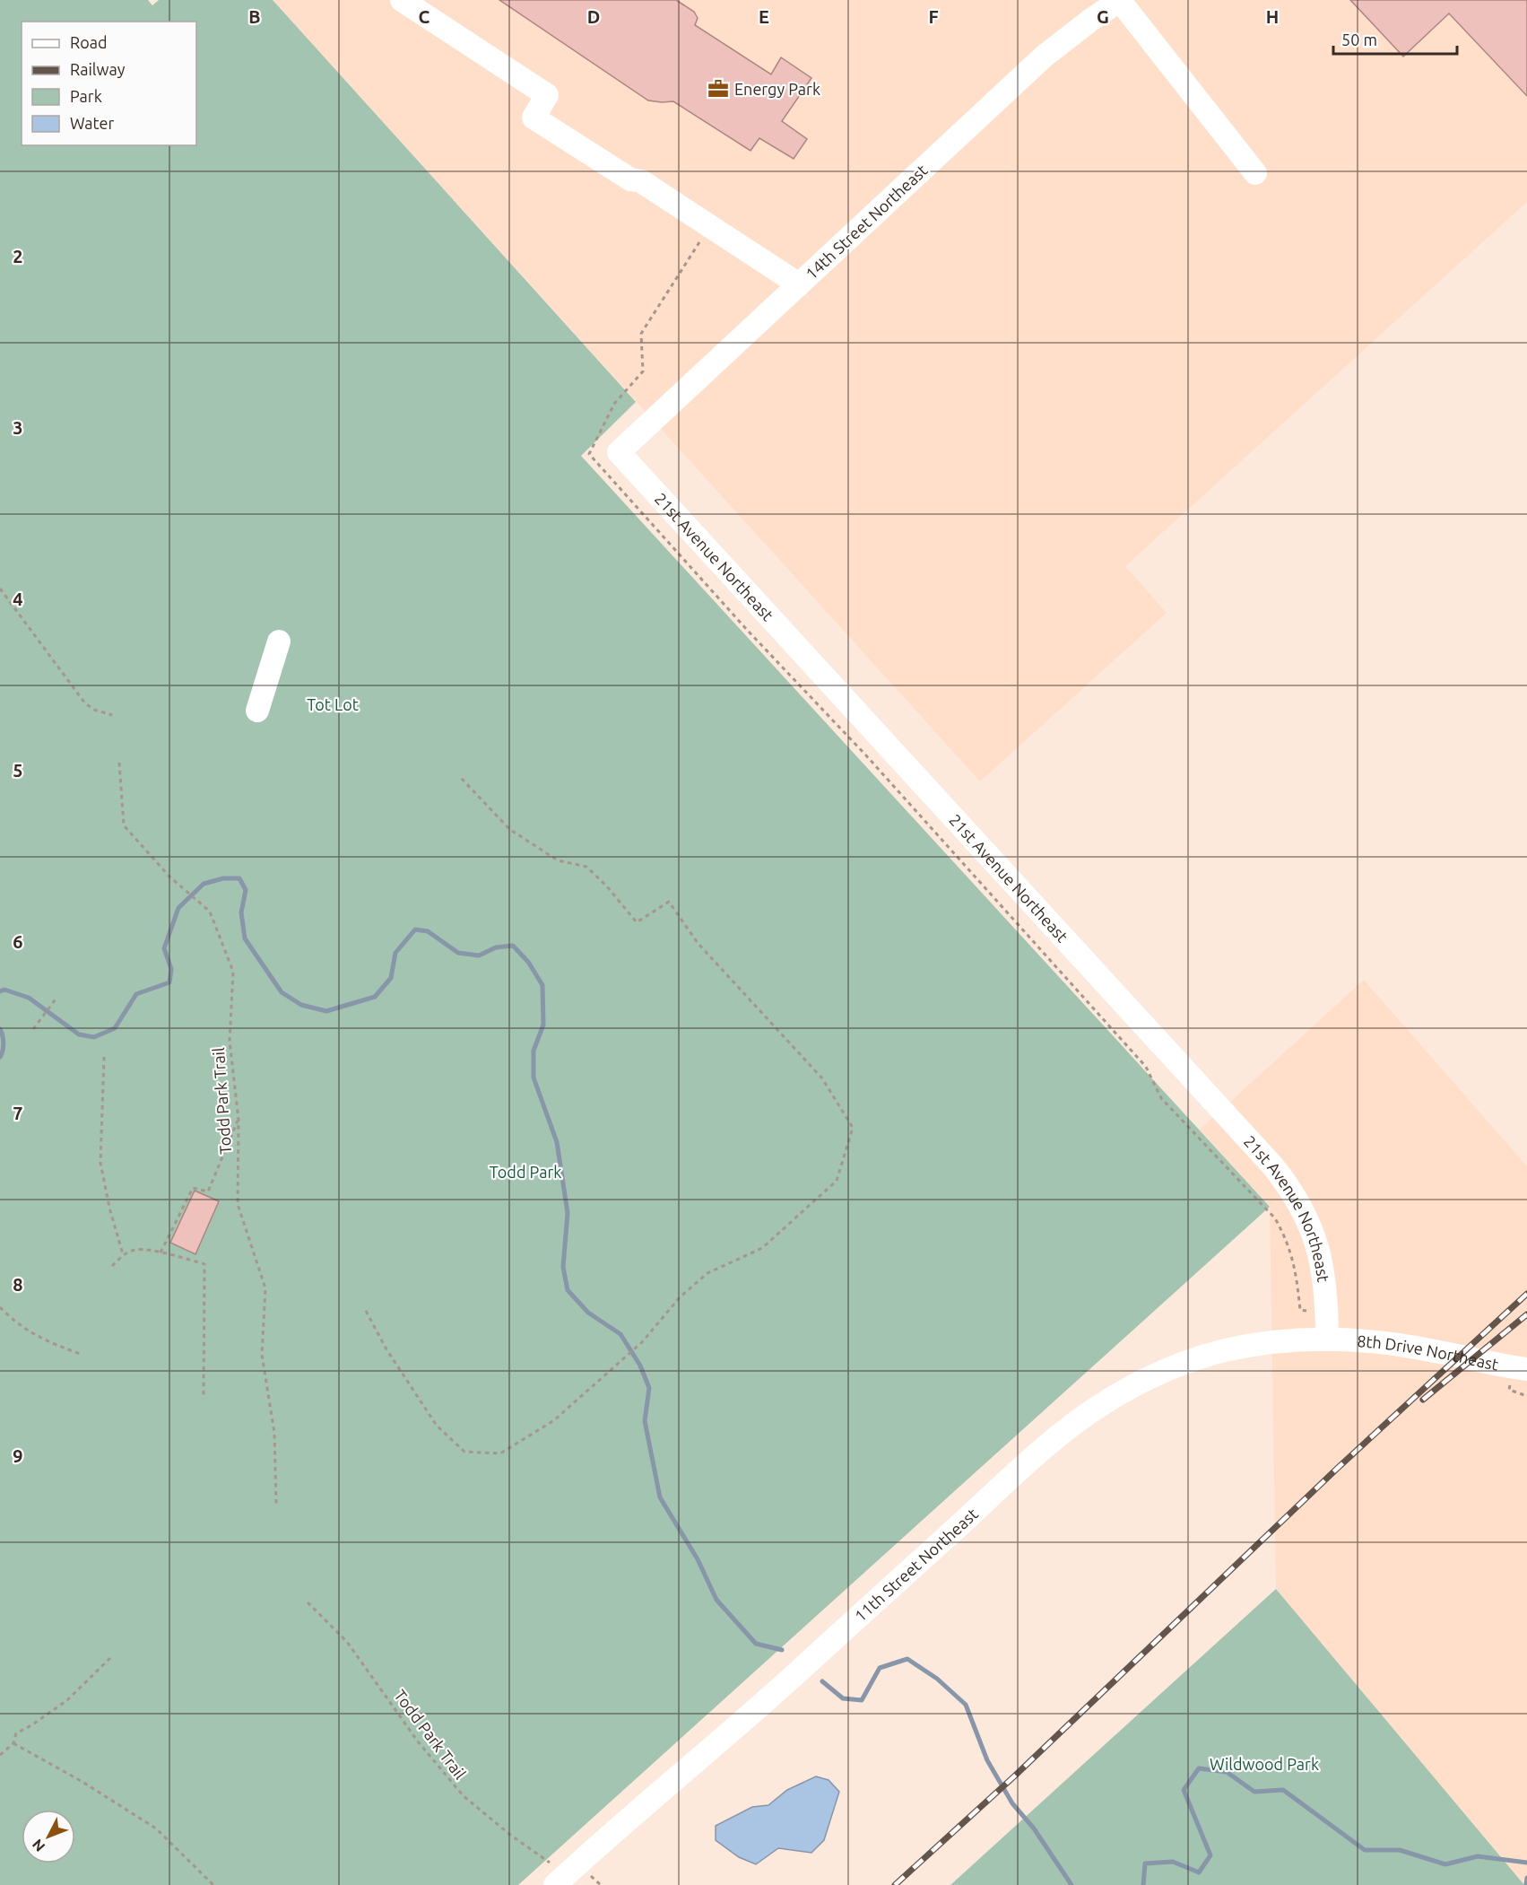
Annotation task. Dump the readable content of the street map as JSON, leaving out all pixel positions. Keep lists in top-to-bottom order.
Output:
{
  "streets": {
    "street": [
      "14th Street Northeast",
      "21st Avenue Northeast",
      "8th Drive Northeast",
      "11th Street Northeast"
    ],
    "path": ["Todd Park Trail"]
  },
  "crossings": [
    ["14th Street Northeast", "21st Avenue Northeast"],
    ["21st Avenue Northeast", "8th Drive Northeast"],
    ["21st Avenue Northeast", "11th Street Northeast"],
    ["Todd Park Trail", "11th Street Northeast"],
    ["8th Drive Northeast", "11th Street Northeast"]
  ],
  "parks": ["Tot Lot", "Todd Park", "Wildwood Park"],
  "places": {
    "office": ["Energy Park"]
  },
  "legend": [
    "Road",
    "Railway",
    "Park",
    "Water"
  ],
  "scale_bar": "50 m",
  "north": "bottom left",
  "grid": {
    "columns": [
      "B",
      "C",
      "D",
      "E",
      "F",
      "G",
      "H"
    ],
    "rows": [
      "2",
      "3",
      "4",
      "5",
      "6",
      "7",
      "8",
      "9"
    ]
  }
}
